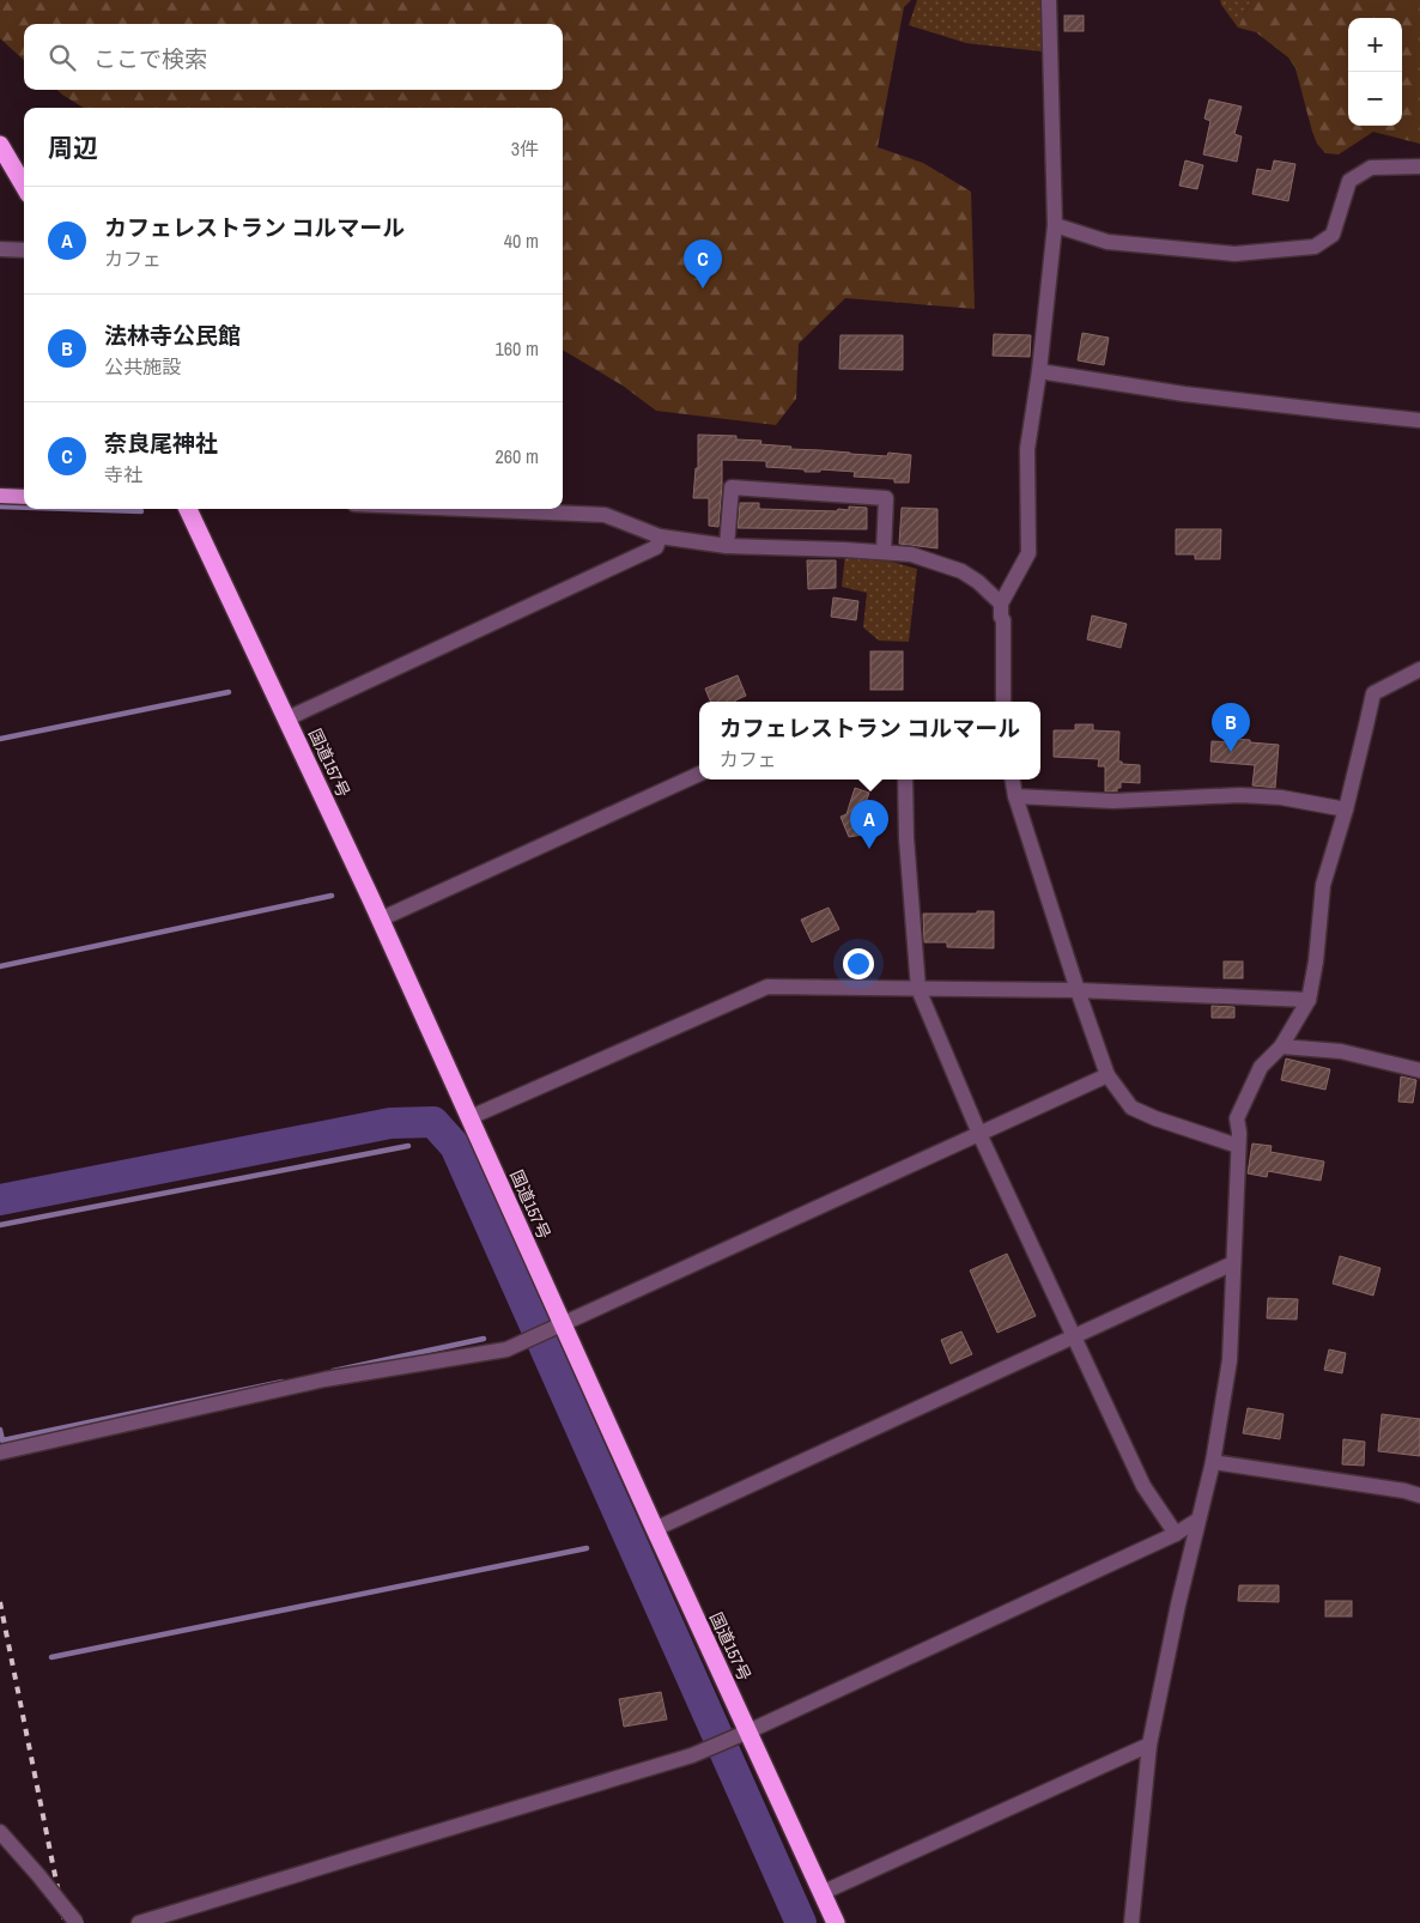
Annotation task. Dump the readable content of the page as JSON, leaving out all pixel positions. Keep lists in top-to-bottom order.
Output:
{
  "streets": {
    "highway": ["国道157号"]
  },
  "page": {
    "map_buttons": ["+", "−"],
    "search": "ここで検索",
    "heading": ["周辺", "3件"],
    "list": [
      {
        "mark": "A",
        "name": "カフェレストラン コルマール",
        "note": "カフェ",
        "value": "40 m"
      },
      {
        "mark": "B",
        "name": "法林寺公民館",
        "note": "公共施設",
        "value": "160 m"
      },
      {
        "mark": "C",
        "name": "奈良尾神社",
        "note": "寺社",
        "value": "260 m"
      }
    ],
    "pins": ["C", "B", "A"],
    "popup": ["カフェレストラン コルマール", "カフェ"]
  }
}
